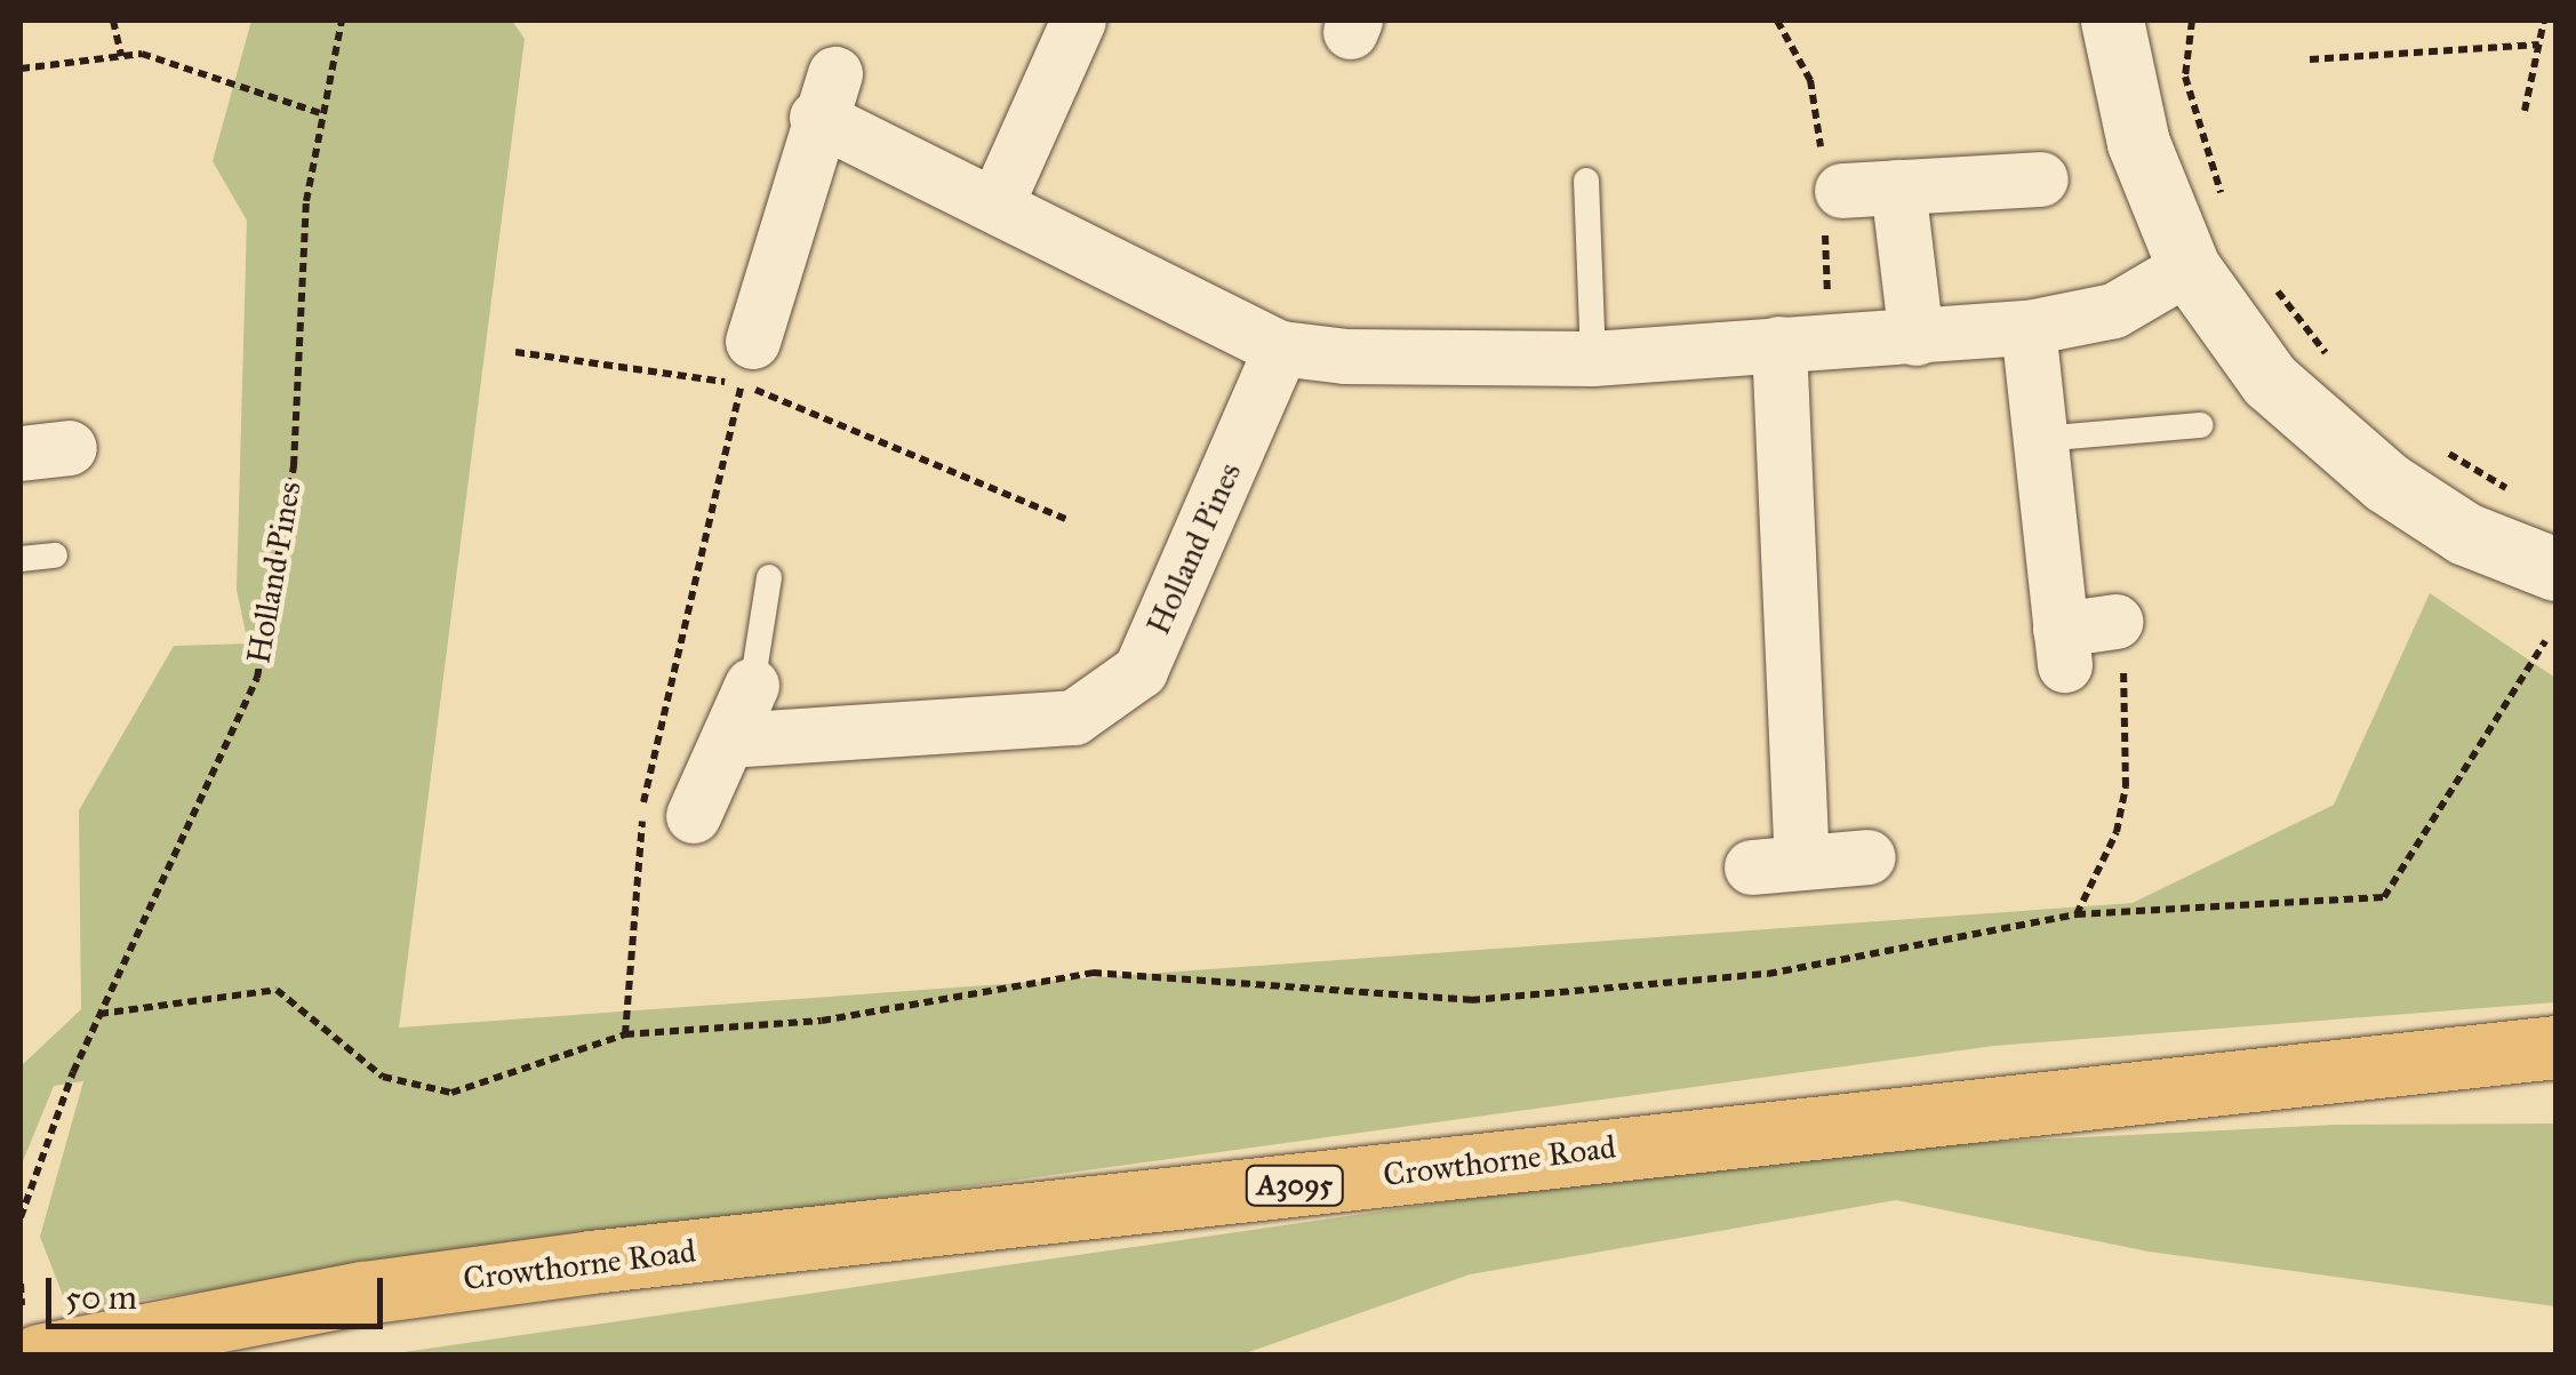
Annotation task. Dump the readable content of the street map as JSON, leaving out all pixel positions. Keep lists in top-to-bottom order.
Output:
{
  "streets": {
    "main road": ["Crowthorne Road", "A3095"],
    "street": ["Holland Pines"]
  },
  "scale_bar": "50 m"
}
